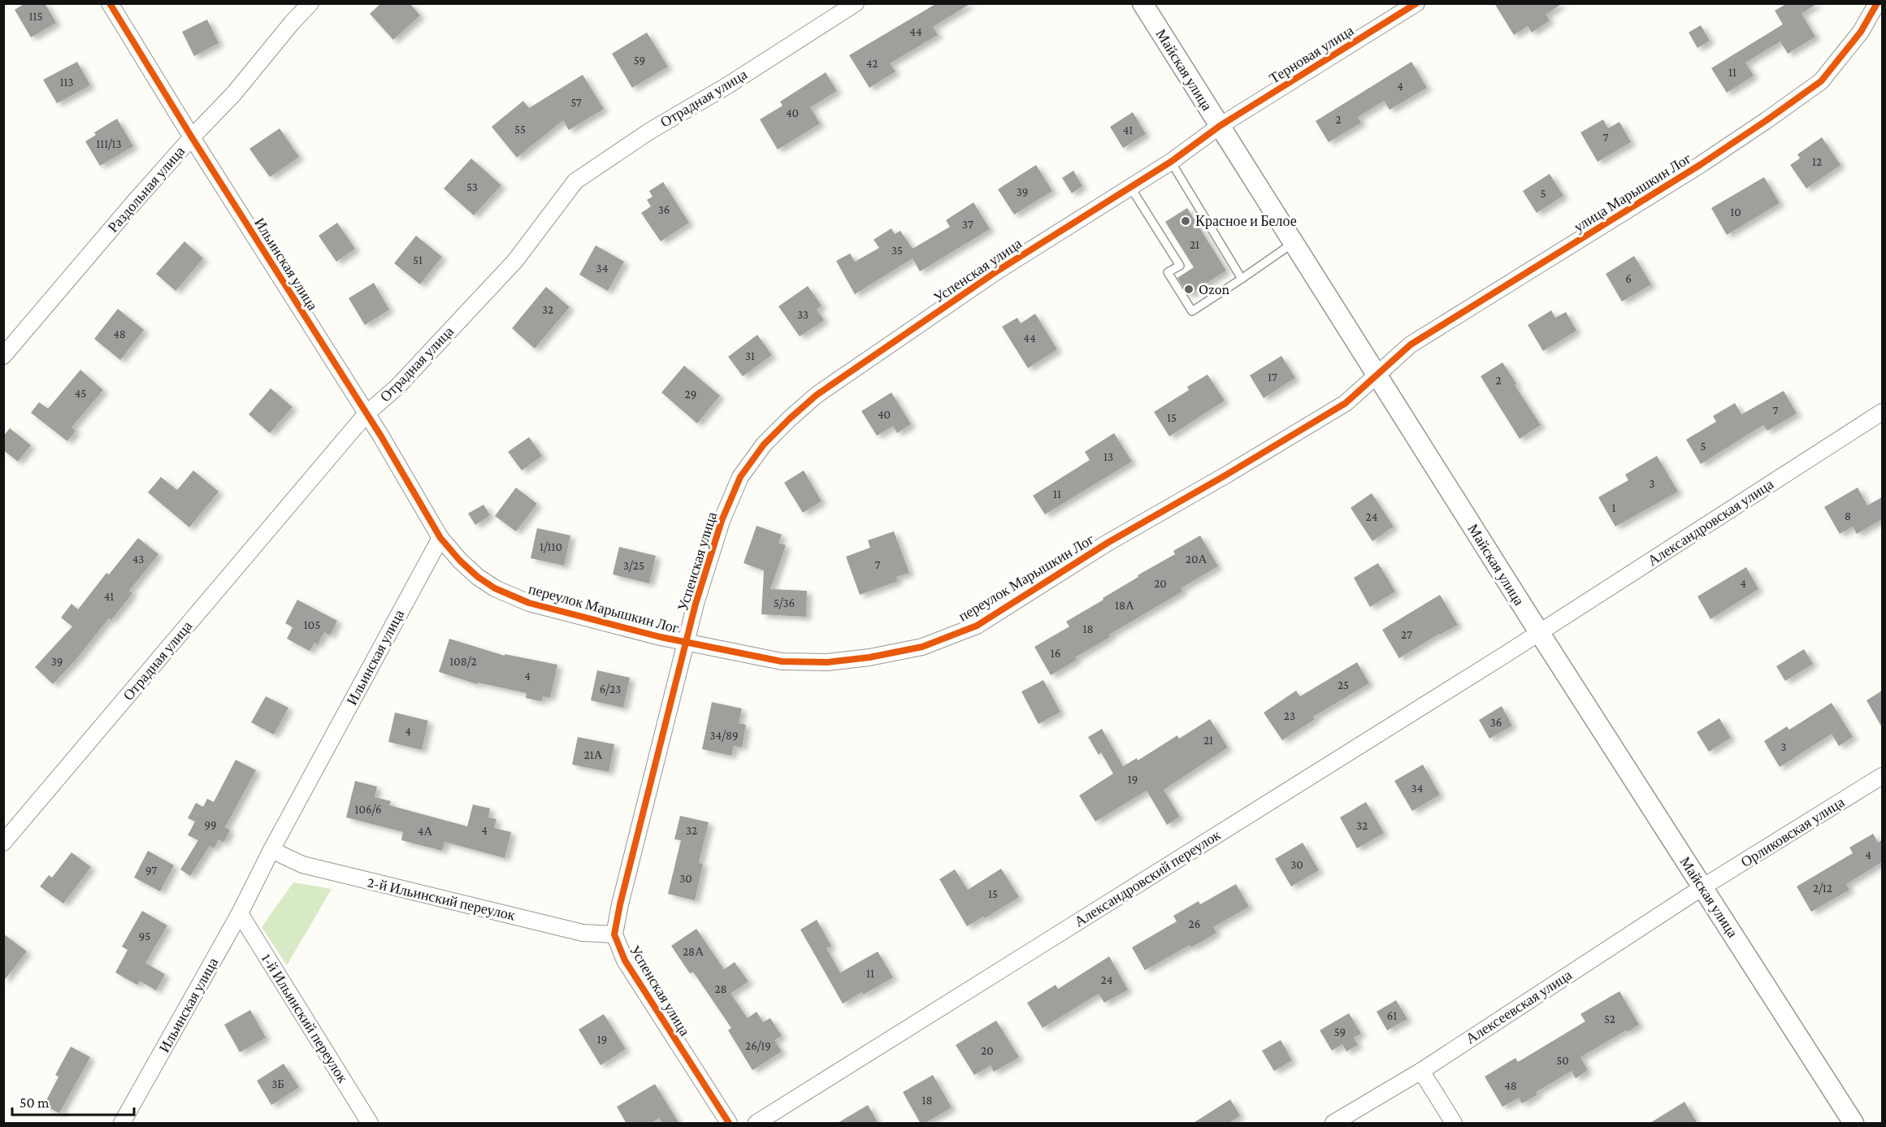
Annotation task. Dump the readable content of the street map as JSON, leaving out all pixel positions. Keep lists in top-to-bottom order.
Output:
{
  "streets": {
    "street": [
      "Терновая улица",
      "Майская улица",
      "Отрадная улица",
      "Раздольная улица",
      "улица Марышкин Лог",
      "Ильинская улица",
      "Успенская улица",
      "Александровская улица",
      "переулок Марышкин Лог",
      "Орликовская улица",
      "Александровский переулок",
      "2-й Ильинский переулок",
      "Алексеевская улица",
      "1-й Ильинский переулок"
    ]
  },
  "crossings": [
    ["Терновая улица", "Майская улица"],
    ["Терновая улица", "Успенская улица"],
    ["Майская улица", "улица Марышкин Лог"],
    ["Майская улица", "Успенская улица"],
    ["Майская улица", "Александровская улица"],
    ["Майская улица", "переулок Марышкин Лог"],
    ["Майская улица", "Орликовская улица"],
    ["Майская улица", "Александровский переулок"],
    ["Майская улица", "Алексеевская улица"],
    ["Отрадная улица", "Ильинская улица"],
    ["Раздольная улица", "Ильинская улица"],
    ["улица Марышкин Лог", "переулок Марышкин Лог"],
    ["Ильинская улица", "переулок Марышкин Лог"],
    ["Ильинская улица", "2-й Ильинский переулок"],
    ["Ильинская улица", "1-й Ильинский переулок"],
    ["Успенская улица", "переулок Марышкин Лог"],
    ["Успенская улица", "2-й Ильинский переулок"],
    ["Александровская улица", "Александровский переулок"],
    ["Орликовская улица", "Алексеевская улица"]
  ],
  "places": ["Красное и Белое", "Ozon"],
  "house_numbers": [
    "115",
    "44",
    "59",
    "42",
    "11",
    "113",
    "4",
    "57",
    "40",
    "2",
    "55",
    "41",
    "7",
    "111/13",
    "12",
    "53",
    "39",
    "5",
    "36",
    "10",
    "37",
    "21",
    "35",
    "51",
    "34",
    "6",
    "32",
    "33",
    "48",
    "44",
    "31",
    "17",
    "2",
    "45",
    "29",
    "7",
    "40",
    "15",
    "5",
    "13",
    "3",
    "11",
    "1",
    "8",
    "24",
    "1/110",
    "43",
    "20А",
    "7",
    "3/25",
    "20",
    "4",
    "41",
    "5/36",
    "18А",
    "105",
    "18",
    "27",
    "16",
    "39",
    "108/2",
    "4",
    "25",
    "6/23",
    "23",
    "36",
    "4",
    "34/89",
    "21",
    "3",
    "21А",
    "19",
    "34",
    "106/6",
    "99",
    "32",
    "4",
    "32",
    "4А",
    "4",
    "30",
    "97",
    "30",
    "2/12",
    "15",
    "26",
    "95",
    "28А",
    "11",
    "24",
    "28",
    "61",
    "52",
    "59",
    "19",
    "26/19",
    "20",
    "50",
    "3Б",
    "48",
    "18"
  ],
  "scale_bar": "50 m"
}
